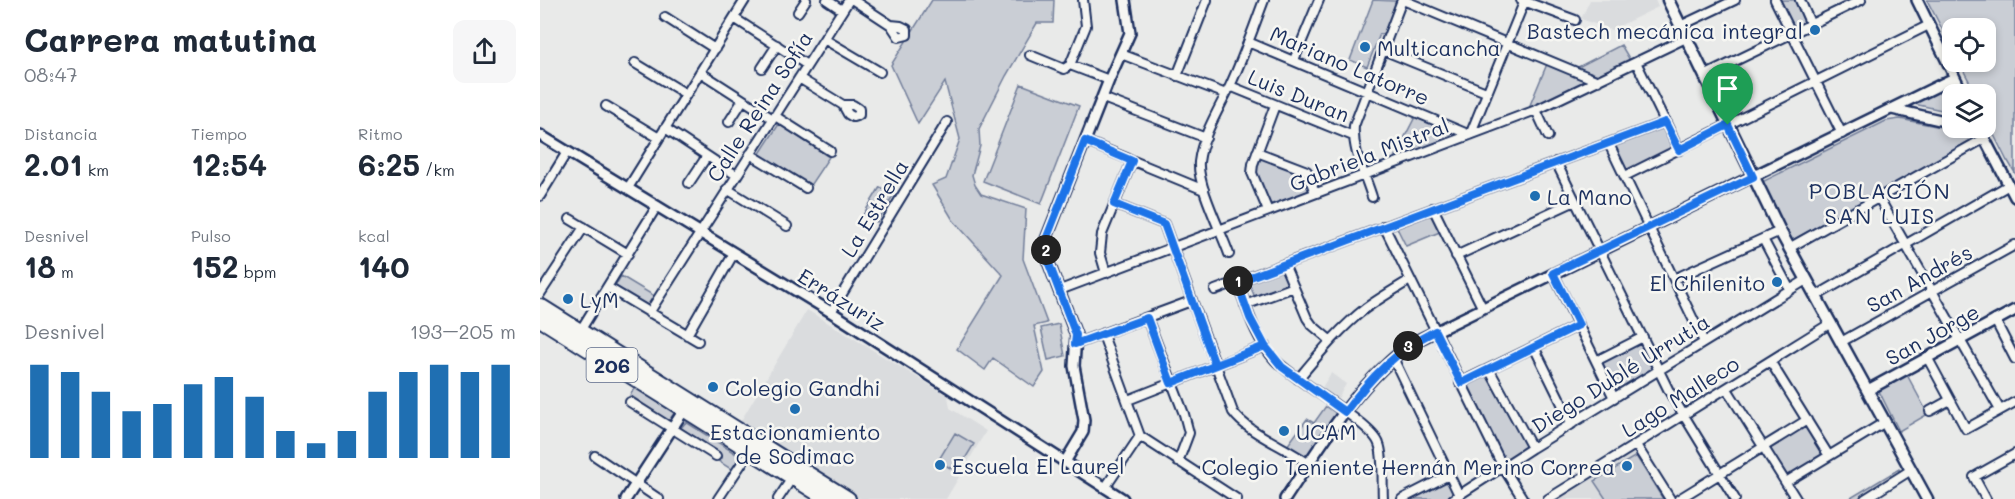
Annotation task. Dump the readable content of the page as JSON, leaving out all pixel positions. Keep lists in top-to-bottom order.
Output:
{
  "streets": {
    "highway": ["206"],
    "street": [
      "Mariano Latorre",
      "Luis Duran",
      "Calle Reina Sofía",
      "Gabriela Mistral",
      "La Estrella",
      "San Andrés",
      "Errázuriz",
      "San Jorge",
      "Diego Dublé Urrutia",
      "Lago Malleco"
    ]
  },
  "crossings": [
    ["Mariano Latorre", "Gabriela Mistral"],
    ["Calle Reina Sofía", "Errázuriz"],
    ["La Estrella", "Errázuriz"]
  ],
  "districts": ["POBLACIÓN SAN LUIS"],
  "places": [
    "Bastech mecánica integral",
    "Multicancha",
    "La Mano",
    "El Chilenito",
    "LyM",
    "Colegio Gandhi",
    "Estacionamiento de Sodimac",
    "UCAM",
    "Escuela El Laurel",
    "Colegio Teniente Hernán Merino Correa"
  ],
  "page": {
    "heading": ["Carrera matutina", "08:47"],
    "stats": [
      ["Distancia", "2.01 km"],
      ["Tiempo", "12:54"],
      ["Ritmo", "6:25 /km"],
      ["Desnivel", "18 m"],
      ["Pulso", "152 bpm"],
      ["kcal", "140"]
    ],
    "pins": ["2", "1", "3"],
    "chart": ["Desnivel", "193–205 m"]
  }
}
